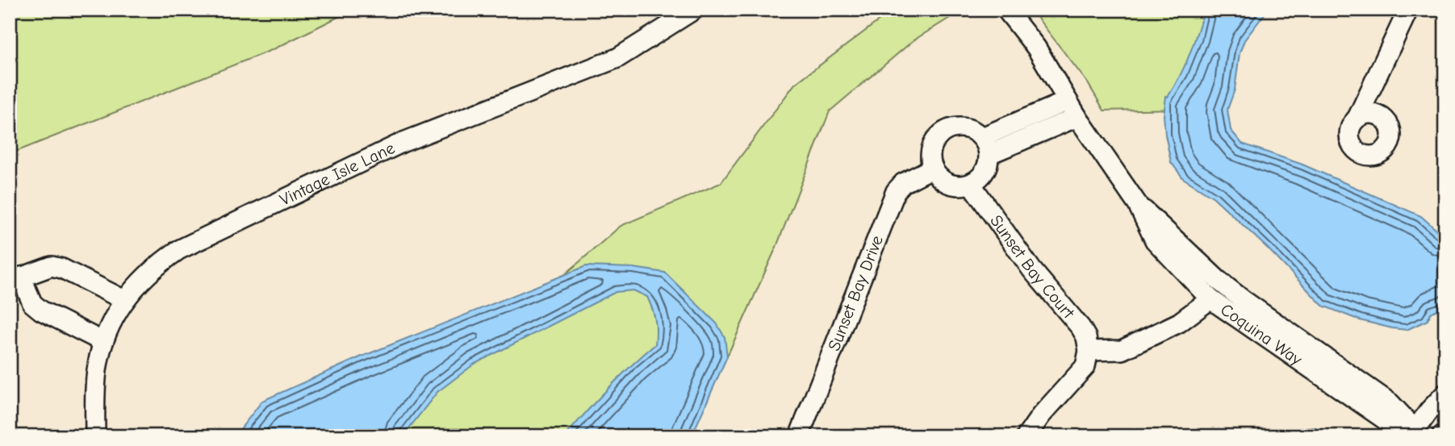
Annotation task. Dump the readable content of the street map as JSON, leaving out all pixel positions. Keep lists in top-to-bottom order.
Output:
{
  "streets": {
    "street": [
      "Vintage Isle Lane",
      "Sunset Bay Court",
      "Sunset Bay Drive",
      "Coquina Way"
    ]
  },
  "crossings": [
    ["Sunset Bay Court", "Sunset Bay Drive"]
  ]
}
